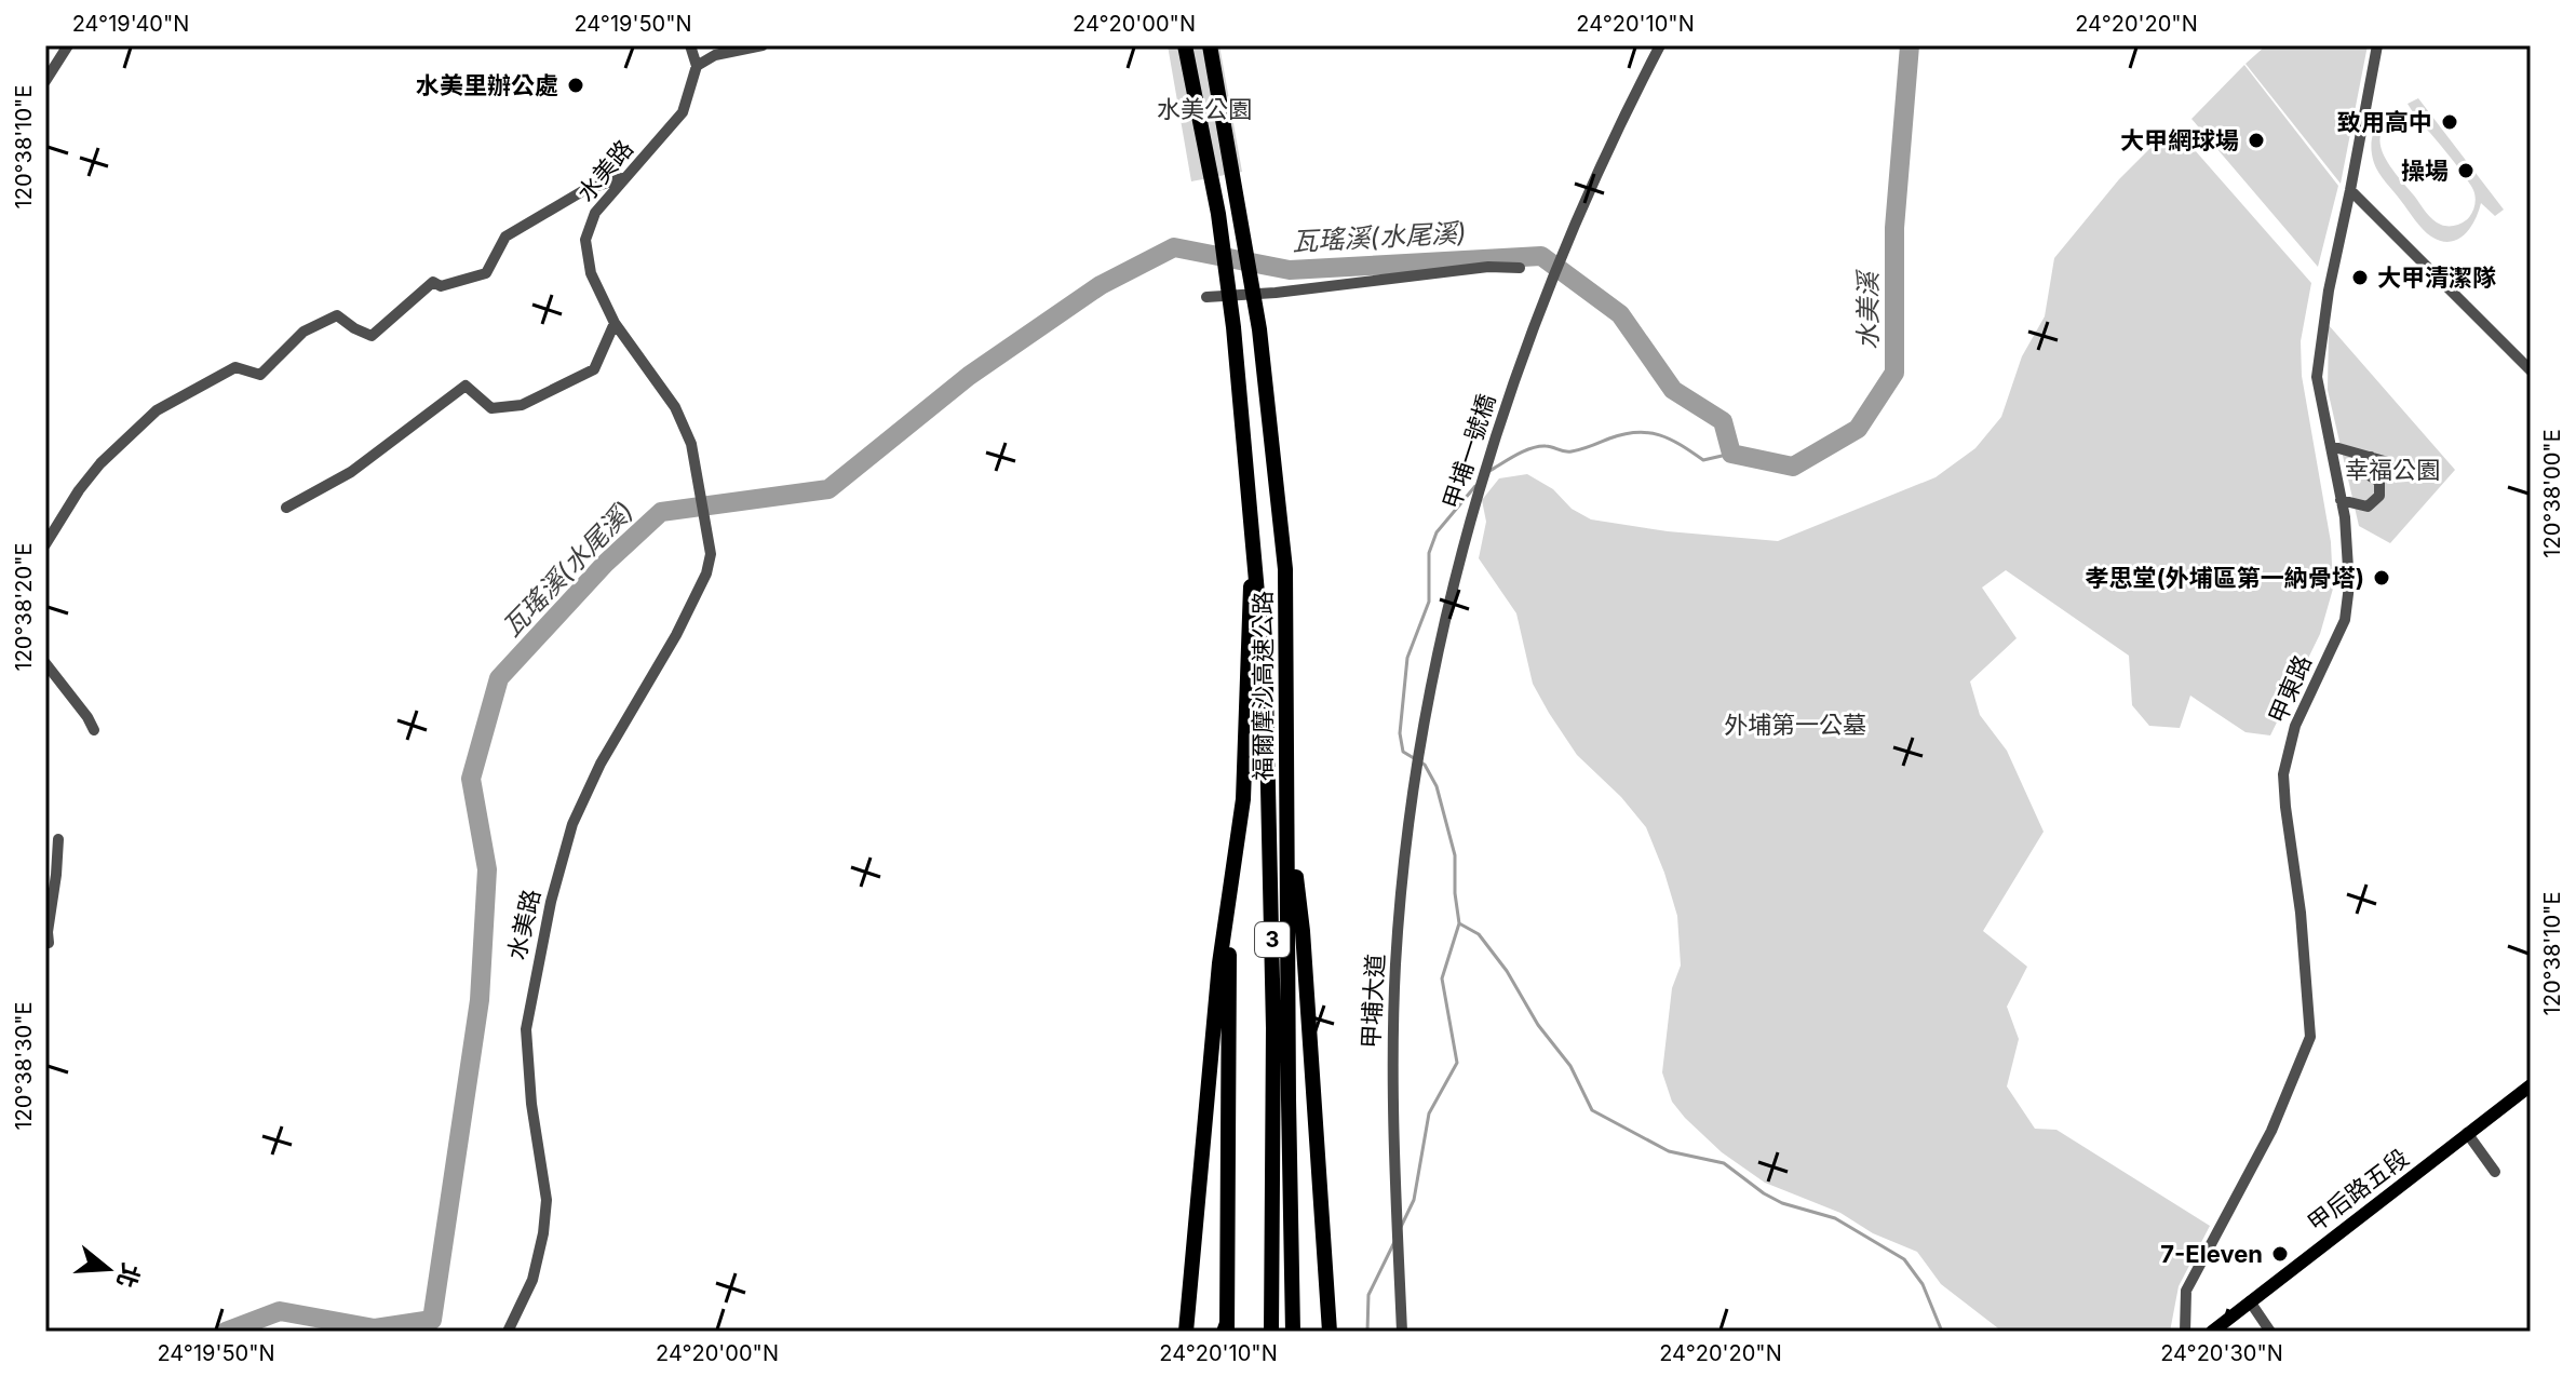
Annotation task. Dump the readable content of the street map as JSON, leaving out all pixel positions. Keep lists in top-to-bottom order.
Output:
{
  "streets": {
    "highway": ["福爾摩沙高速公路", "3"],
    "main road": ["甲后路五段"],
    "street": [
      "水美路",
      "甲埔一號橋",
      "甲東路",
      "甲埔大道"
    ]
  },
  "crossings": [
    ["甲埔一號橋", "甲埔大道"]
  ],
  "water": ["瓦瑤溪(水尾溪)", "水美溪"],
  "parks": ["水美公園", "幸福公園", "外埔第一公墓"],
  "places": [
    "水美里辦公處",
    "致用高中",
    "大甲網球場",
    "操場",
    "大甲清潔隊",
    "孝思堂(外埔區第一納骨塔)",
    "7-Eleven"
  ],
  "north": "right",
  "coordinates": [
    "24°19'40\"N",
    "24°19'50\"N",
    "24°20'00\"N",
    "24°20'10\"N",
    "24°20'20\"N",
    "120°38'10\"E",
    "120°38'00\"E",
    "120°38'20\"E",
    "120°38'30\"E",
    "24°20'30\"N"
  ]
}
